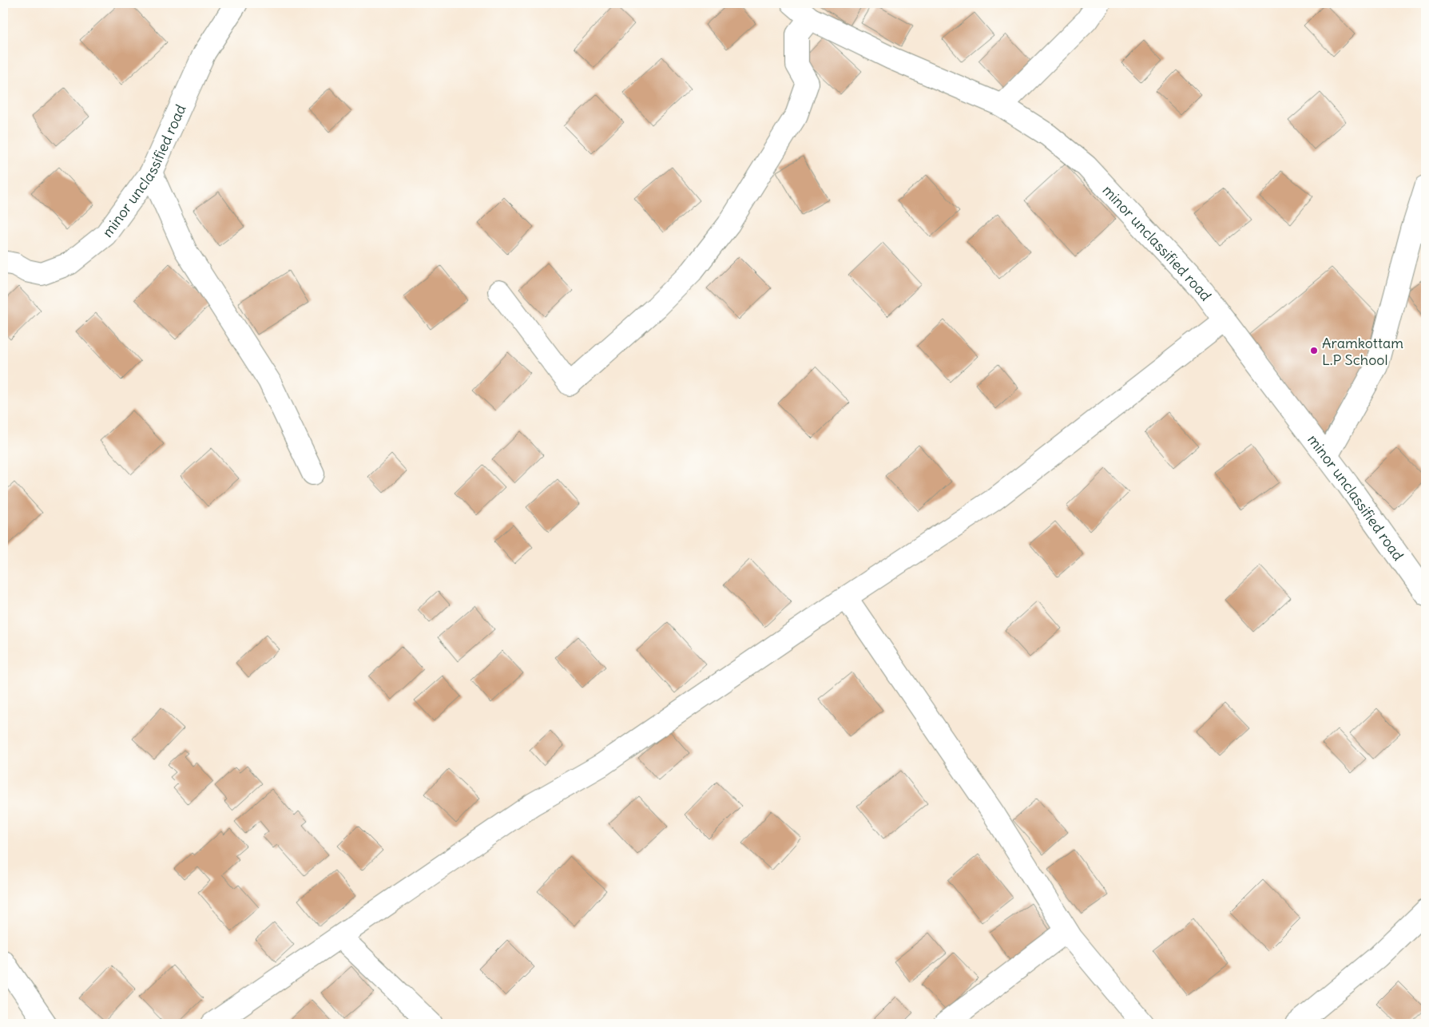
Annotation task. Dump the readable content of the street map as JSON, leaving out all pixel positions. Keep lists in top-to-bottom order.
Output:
{
  "streets": {
    "street": ["minor unclassified road"]
  },
  "places": ["Aramkottam L.P School"]
}
